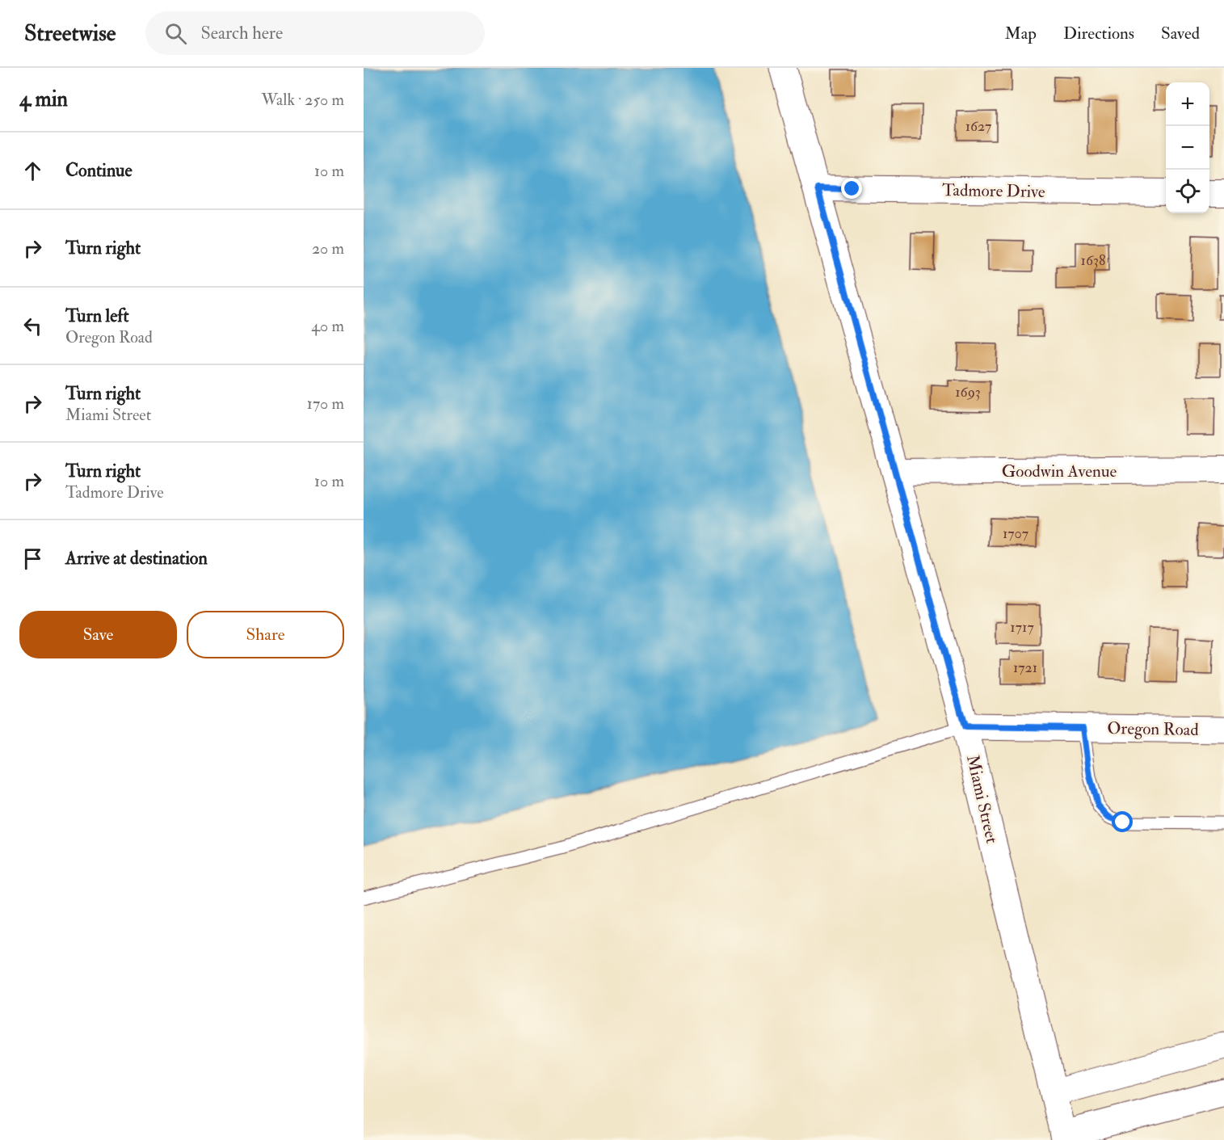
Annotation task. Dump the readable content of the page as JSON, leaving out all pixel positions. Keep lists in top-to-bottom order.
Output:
{
  "streets": {
    "main road": ["Oregon Road", "Miami Street"],
    "street": ["Tadmore Drive", "Goodwin Avenue"]
  },
  "crossings": [
    ["Tadmore Drive", "Miami Street"],
    ["Goodwin Avenue", "Miami Street"],
    ["Oregon Road", "Miami Street"]
  ],
  "house_numbers": [
    "1627",
    "1638",
    "1693",
    "1707",
    "1717",
    "1721"
  ],
  "page": {
    "header": "Streetwise",
    "search": "Search here",
    "nav": ["Map", "Directions", "Saved"],
    "heading": ["4 min", "Walk · 250 m"],
    "map_buttons": ["+", "−"],
    "list": [
      ["Continue", "10 m"],
      ["Turn right", "20 m"],
      ["Turn left", "Oregon Road", "40 m"],
      ["Turn right", "Miami Street", "170 m"],
      ["Turn right", "Tadmore Drive", "10 m"],
      "Arrive at destination"
    ],
    "buttons": ["Save", "Share"]
  }
}
